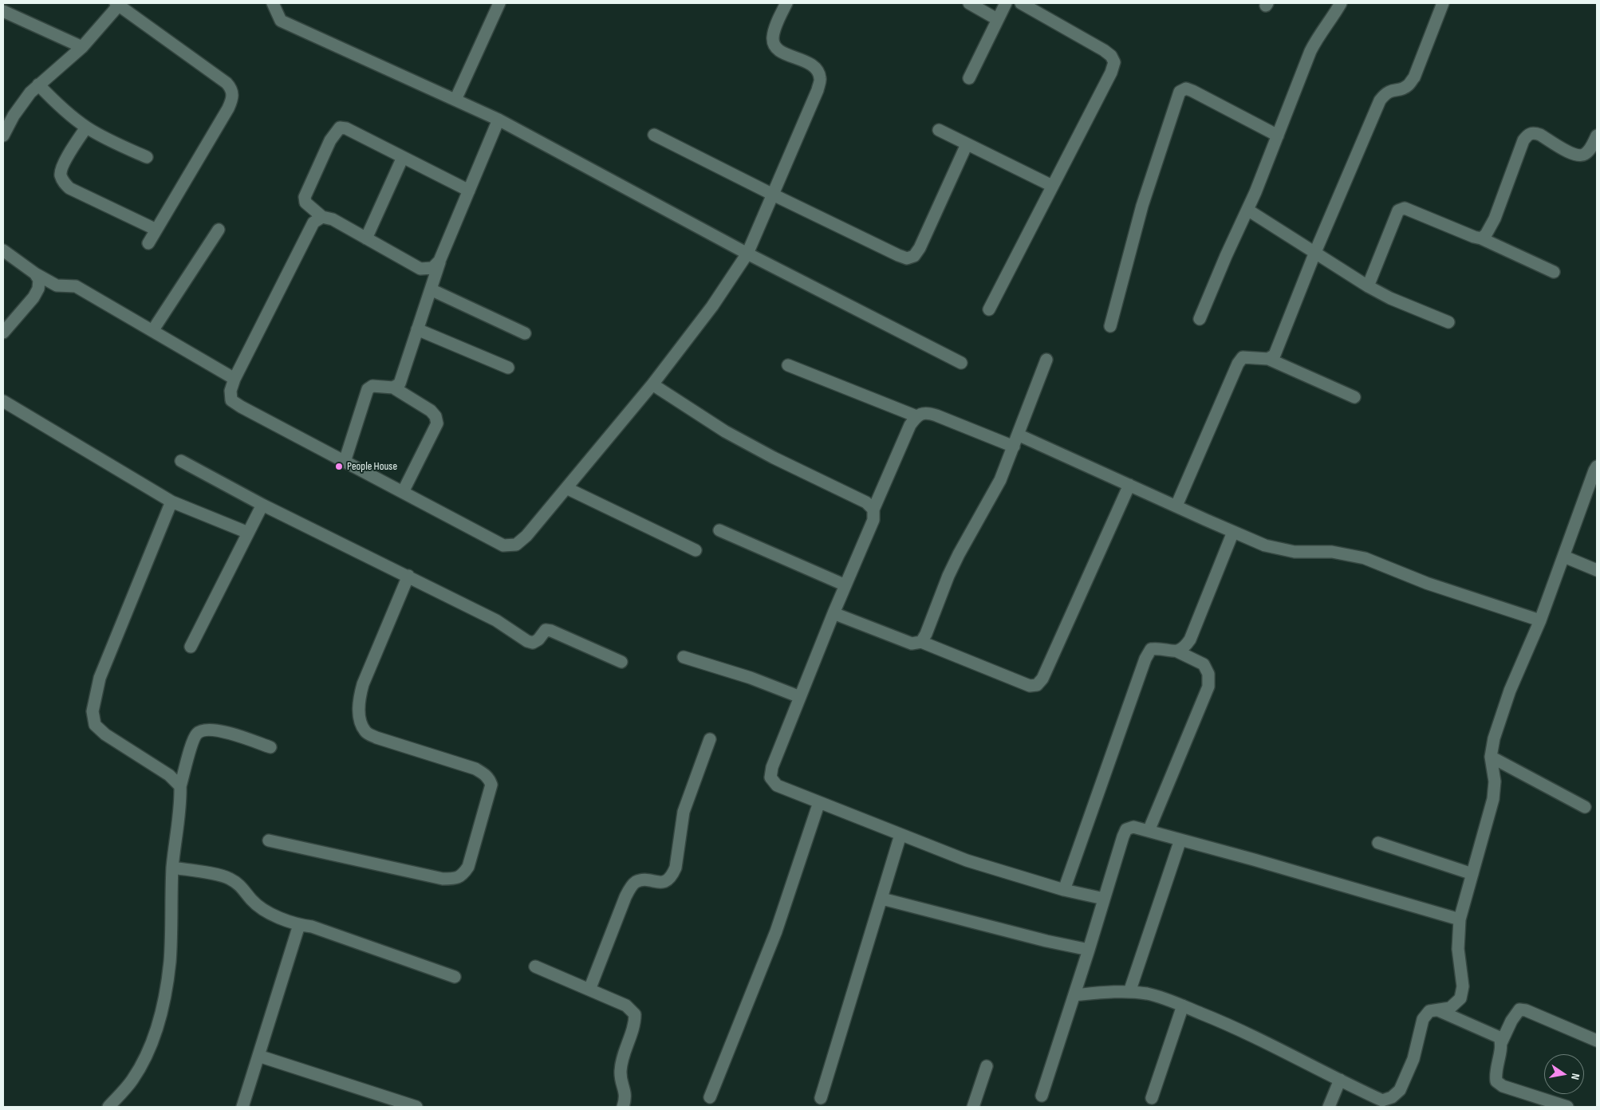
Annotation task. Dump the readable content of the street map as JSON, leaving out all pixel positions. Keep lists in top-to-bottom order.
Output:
{
  "places": ["People House"],
  "north": "right"
}
